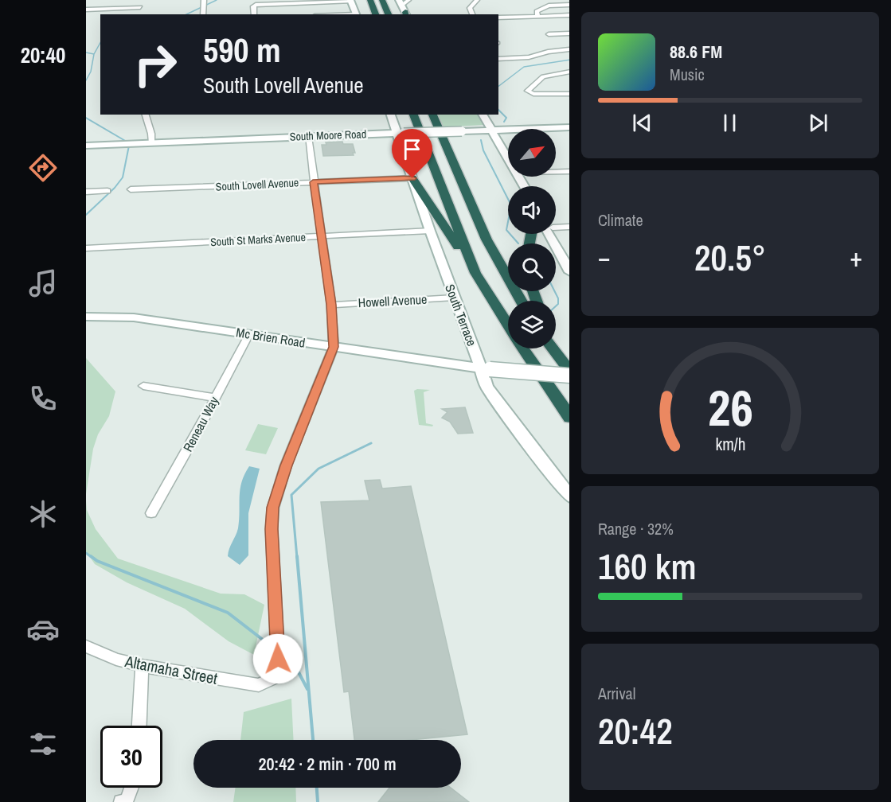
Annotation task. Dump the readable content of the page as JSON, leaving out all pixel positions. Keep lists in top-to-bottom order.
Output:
{
  "streets": {
    "street": [
      "South Moore Road",
      "South Lovell Avenue",
      "South St Marks Avenue",
      "Howell Avenue",
      "South Terrace",
      "Mc Brien Road",
      "Reneau Way",
      "Altamaha Street"
    ]
  },
  "crossings": [
    ["South Moore Road", "South Terrace"],
    ["South Lovell Avenue", "South Terrace"],
    ["South St Marks Avenue", "South Terrace"],
    ["Howell Avenue", "South Terrace"],
    ["South Terrace", "Mc Brien Road"],
    ["Mc Brien Road", "Reneau Way"],
    ["Mc Brien Road", "Altamaha Street"]
  ],
  "north": "top right",
  "page": {
    "tabs": "20:40",
    "turn": ["590 m", "South Lovell Avenue"],
    "song": ["88.6 FM", "Music"],
    "tile": [
      "Climate",
      ["Range · 32%", "160 km"],
      ["Arrival", "20:42"]
    ],
    "heat": ["−", "20.5°", "+"],
    "limit": "30",
    "trip": "20:42 · 2 min · 700 m",
    "gauge": ["26", "km/h"]
  }
}
